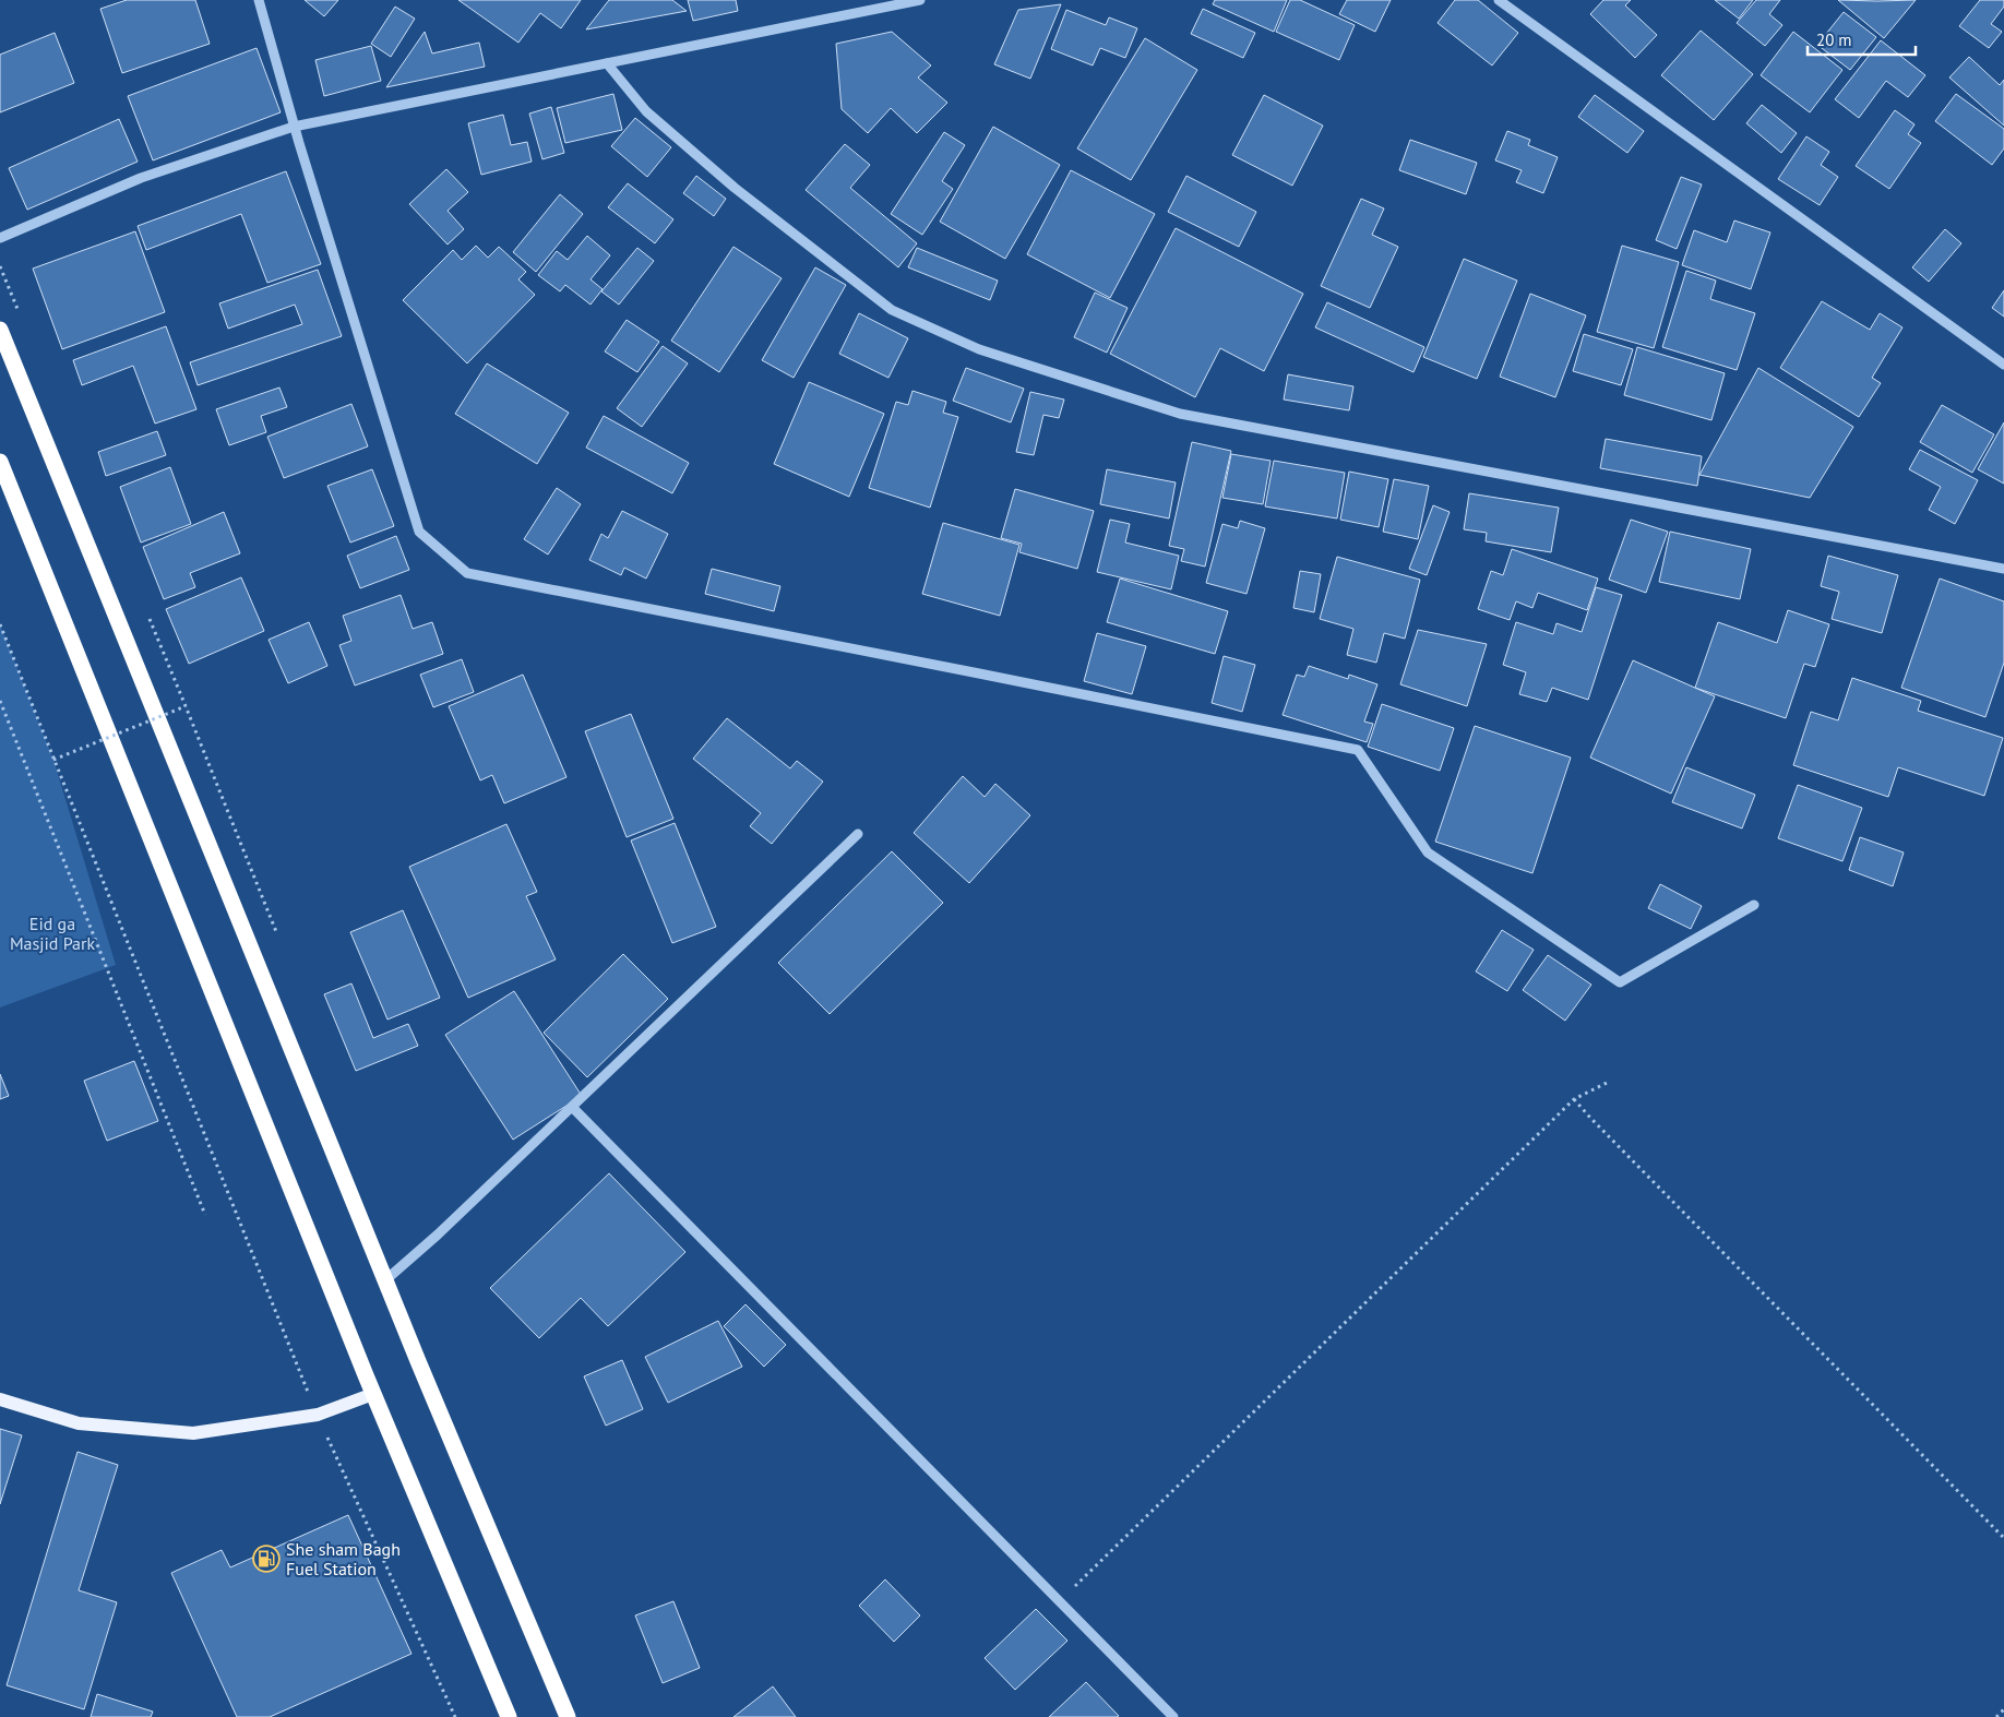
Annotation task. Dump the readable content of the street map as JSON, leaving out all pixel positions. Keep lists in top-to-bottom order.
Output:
{
  "parks": ["Eid ga Masjid Park"],
  "places": {
    "fuel station": ["She sham Bagh Fuel Station"]
  },
  "scale_bar": "20 m"
}
